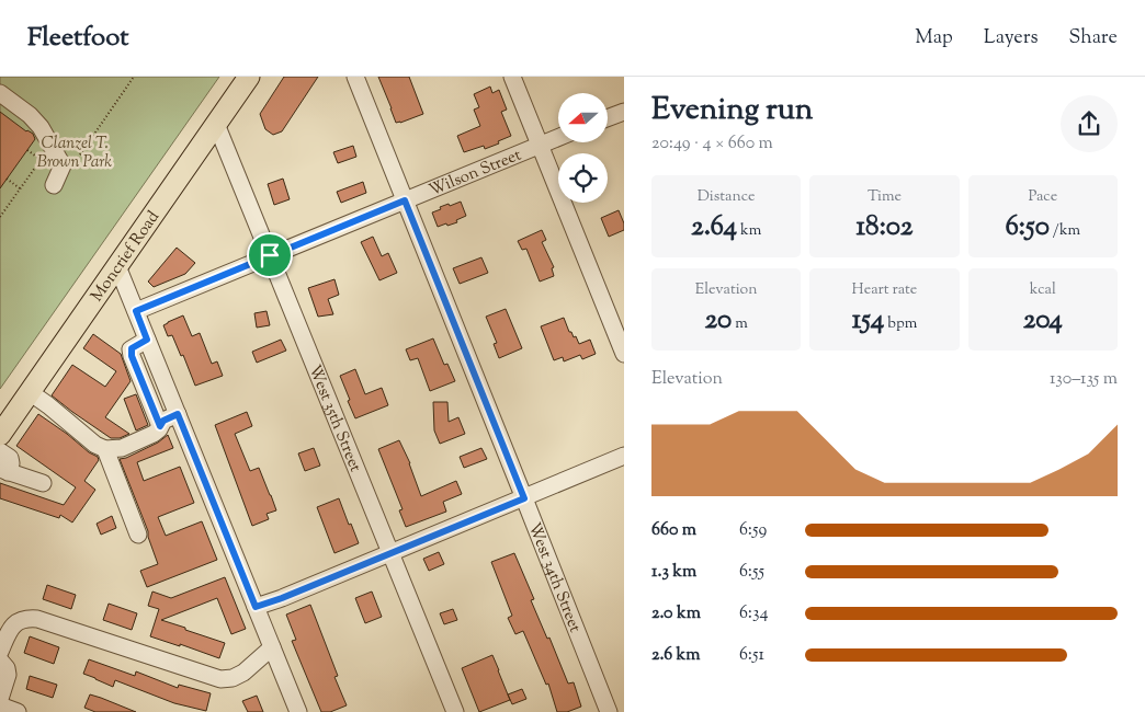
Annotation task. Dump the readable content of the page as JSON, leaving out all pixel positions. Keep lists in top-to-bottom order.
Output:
{
  "streets": {
    "main road": ["Moncrief Road"],
    "street": ["Wilson Street", "West 35th Street", "West 34th Street"]
  },
  "crossings": [
    ["Wilson Street", "West 35th Street"],
    ["Wilson Street", "West 34th Street"],
    ["Moncrief Road", "West 35th Street"]
  ],
  "parks": ["Clanzel T. Brown Park"],
  "north": "left",
  "page": {
    "header": "Fleetfoot",
    "nav": ["Map", "Layers", "Share"],
    "heading": ["Evening run", "20:49 · 4 × 660 m"],
    "stats": [
      ["Distance", "2.64 km"],
      ["Time", "18:02"],
      ["Pace", "6:50 /km"],
      ["Elevation", "20 m"],
      ["Heart rate", "154 bpm"],
      ["kcal", "204"]
    ],
    "chart": ["Elevation", "130–135 m"],
    "list": [
      {
        "name": "660 m",
        "note": "6:59"
      },
      {
        "name": "1.3 km",
        "note": "6:55"
      },
      {
        "name": "2.0 km",
        "note": "6:34"
      },
      {
        "name": "2.6 km",
        "note": "6:51"
      }
    ]
  }
}
